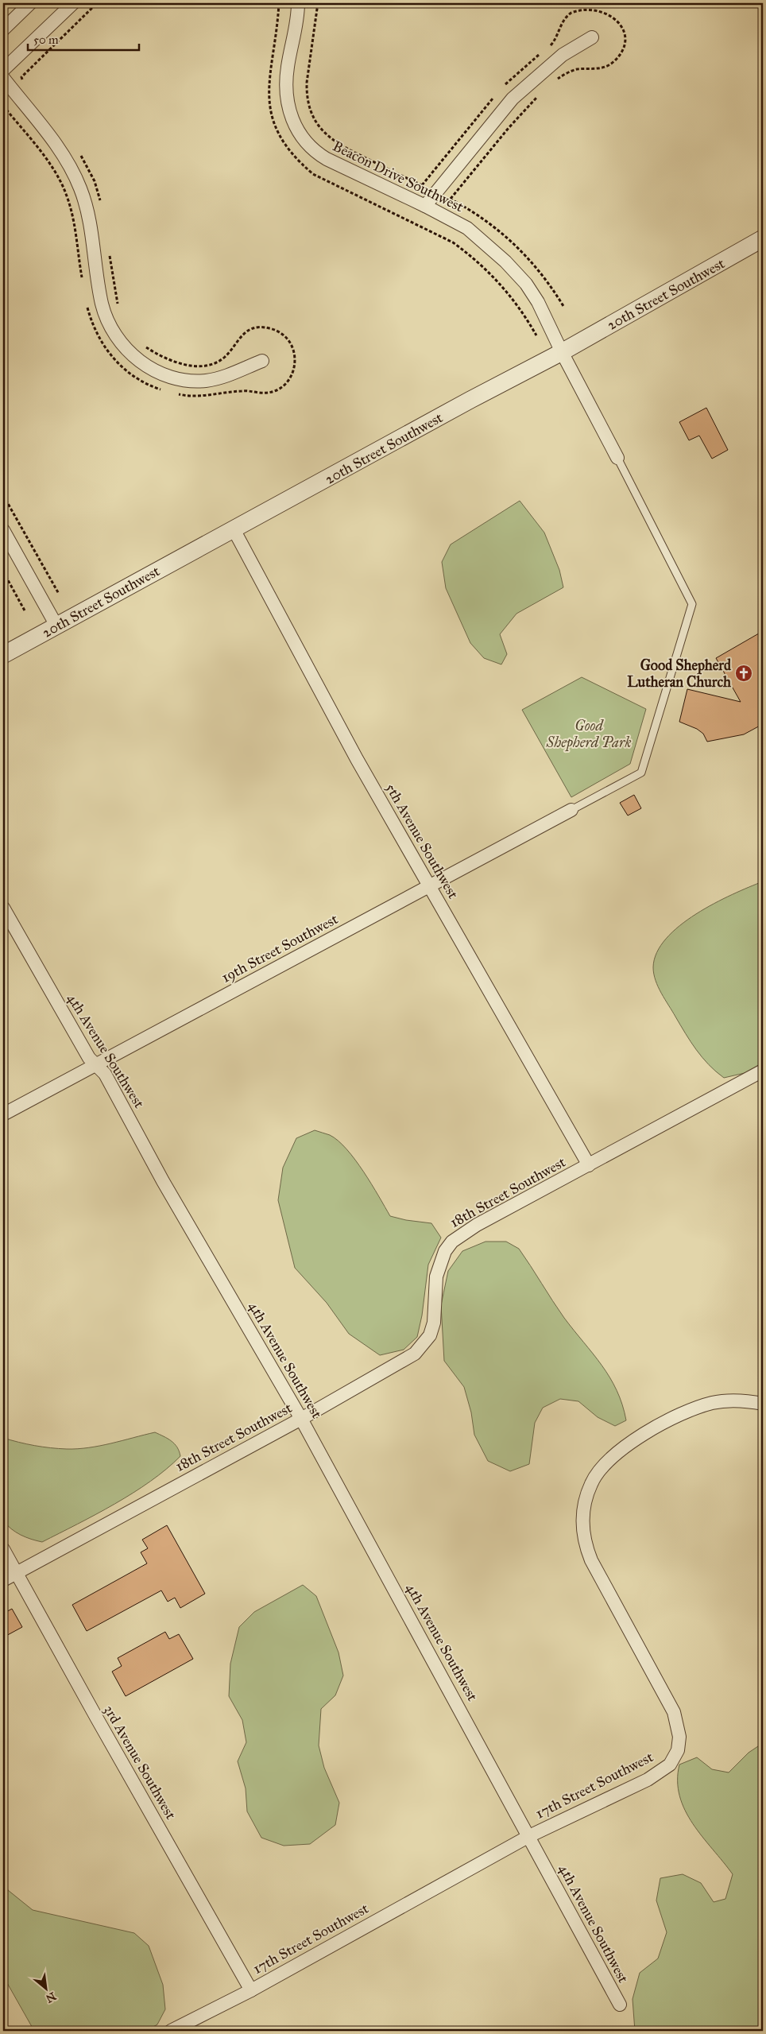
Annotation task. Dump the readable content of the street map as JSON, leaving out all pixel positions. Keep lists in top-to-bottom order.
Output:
{
  "streets": {
    "street": [
      "Beacon Drive Southwest",
      "20th Street Southwest",
      "5th Avenue Southwest",
      "19th Street Southwest",
      "4th Avenue Southwest",
      "18th Street Southwest",
      "3rd Avenue Southwest",
      "17th Street Southwest"
    ]
  },
  "crossings": [
    ["Beacon Drive Southwest", "20th Street Southwest"],
    ["20th Street Southwest", "5th Avenue Southwest"],
    ["5th Avenue Southwest", "19th Street Southwest"],
    ["5th Avenue Southwest", "18th Street Southwest"],
    ["19th Street Southwest", "4th Avenue Southwest"],
    ["4th Avenue Southwest", "18th Street Southwest"],
    ["4th Avenue Southwest", "17th Street Southwest"],
    ["18th Street Southwest", "3rd Avenue Southwest"],
    ["3rd Avenue Southwest", "17th Street Southwest"]
  ],
  "parks": ["Good Shepherd Park"],
  "places": {
    "church": ["Good Shepherd Lutheran Church"]
  },
  "scale_bar": "50 m",
  "north": "bottom right"
}
